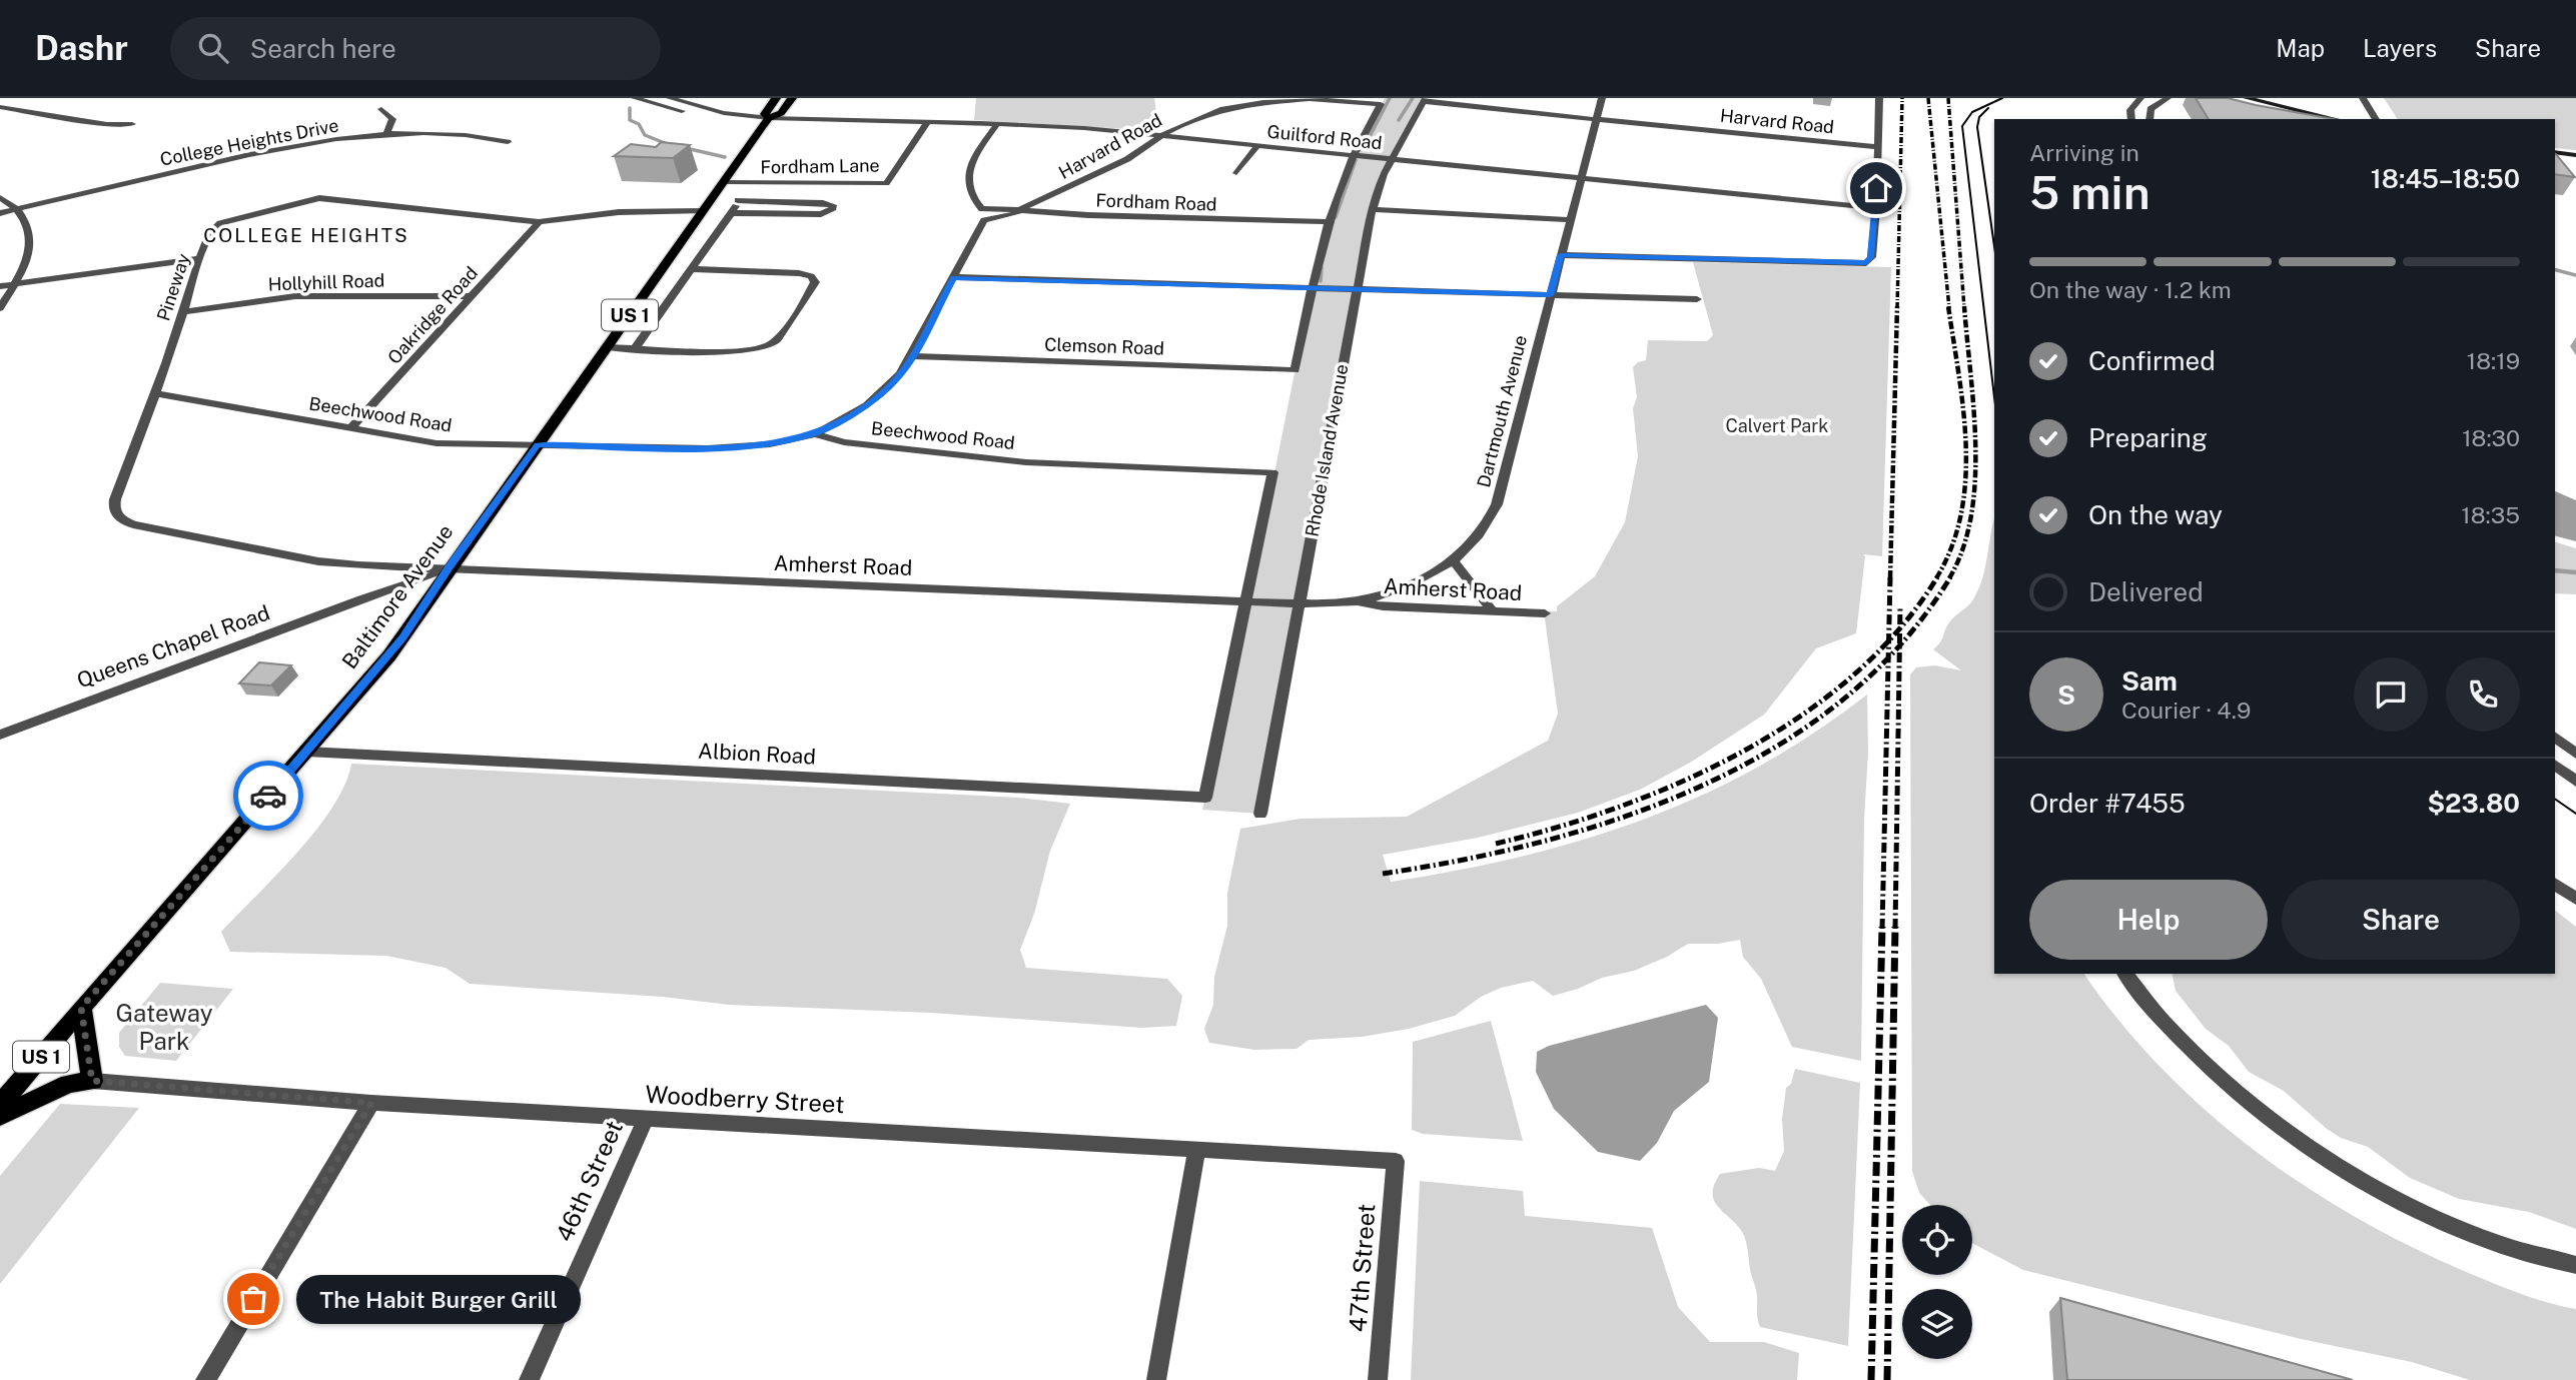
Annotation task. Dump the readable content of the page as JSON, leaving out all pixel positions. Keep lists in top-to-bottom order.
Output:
{
  "streets": {
    "main road": ["US 1", "Baltimore Avenue"],
    "street": [
      "Harvard Road",
      "Guilford Road",
      "College Heights Drive",
      "Fordham Lane",
      "Fordham Road",
      "Hollyhill Road",
      "Pineway",
      "Oakridge Road",
      "Clemson Road",
      "Dartmouth Avenue",
      "Beechwood Road",
      "Rhode Island Avenue",
      "Amherst Road",
      "Queens Chapel Road",
      "Albion Road",
      "Woodberry Street",
      "46th Street",
      "47th Street"
    ]
  },
  "crossings": [
    ["Harvard Road", "Guilford Road"],
    ["Harvard Road", "Fordham Road"],
    ["Harvard Road", "Dartmouth Avenue"],
    ["Harvard Road", "Rhode Island Avenue"],
    ["Guilford Road", "Fordham Lane"],
    ["Guilford Road", "Dartmouth Avenue"],
    ["Guilford Road", "Rhode Island Avenue"],
    ["Guilford Road", "Baltimore Avenue"],
    ["Fordham Lane", "Baltimore Avenue"],
    ["Hollyhill Road", "Pineway"],
    ["Hollyhill Road", "Oakridge Road"],
    ["Pineway", "Oakridge Road"],
    ["Pineway", "Beechwood Road"],
    ["Pineway", "Amherst Road"],
    ["Pineway", "Baltimore Avenue"],
    ["Pineway", "Queens Chapel Road"],
    ["Oakridge Road", "Beechwood Road"],
    ["Dartmouth Avenue", "Rhode Island Avenue"],
    ["Dartmouth Avenue", "Amherst Road"],
    ["Beechwood Road", "Amherst Road"],
    ["Beechwood Road", "Baltimore Avenue"],
    ["Beechwood Road", "Albion Road"],
    ["Rhode Island Avenue", "Amherst Road"],
    ["Amherst Road", "Baltimore Avenue"],
    ["Amherst Road", "Queens Chapel Road"],
    ["Amherst Road", "Albion Road"],
    ["Baltimore Avenue", "Queens Chapel Road"],
    ["Baltimore Avenue", "Albion Road"],
    ["Woodberry Street", "46th Street"],
    ["Woodberry Street", "47th Street"]
  ],
  "districts": ["COLLEGE HEIGHTS"],
  "parks": ["Calvert Park", "Gateway Park"],
  "places": ["The Habit Burger Grill"],
  "page": {
    "header": "Dashr",
    "search": "Search here",
    "nav": ["Map", "Layers", "Share"],
    "heading": ["5 min", "Arriving in", "18:45–18:50"],
    "panel": [
      "Sam",
      "Courier · 4.9",
      "Order #7455",
      "$23.80"
    ],
    "bar": "On the way · 1.2 km",
    "list": [
      ["Confirmed", "18:19"],
      ["Preparing", "18:30"],
      ["On the way", "18:35"],
      "Delivered"
    ],
    "round": "S",
    "buttons": ["Help", "Share"],
    "bubble": "The Habit Burger Grill"
  }
}
